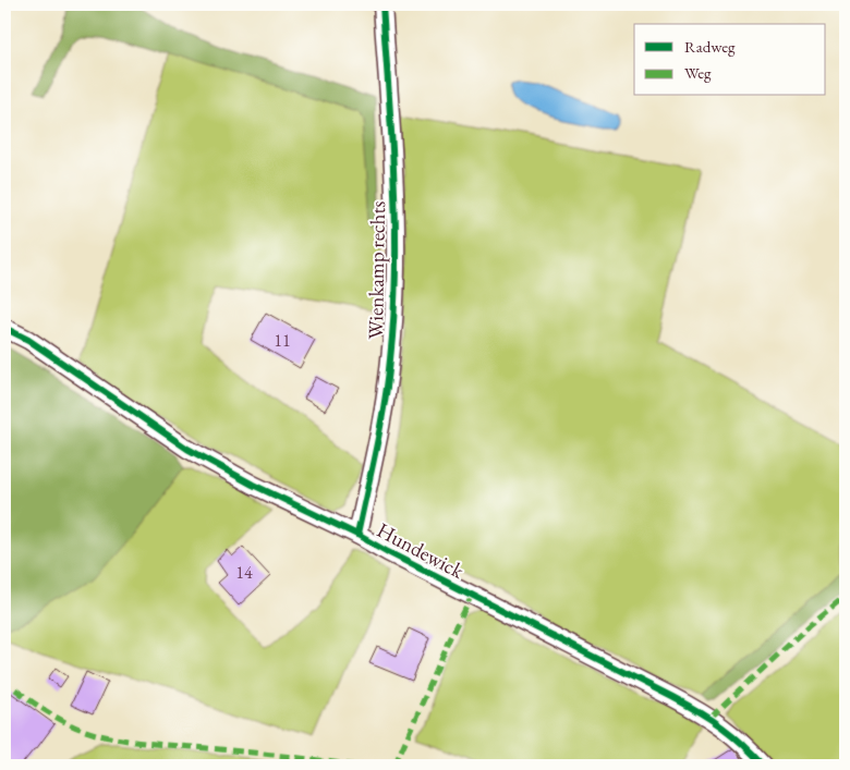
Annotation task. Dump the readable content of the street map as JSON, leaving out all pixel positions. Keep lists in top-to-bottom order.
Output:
{
  "streets": {
    "street": ["Wienkamp rechts", "Hundewick"]
  },
  "crossings": [
    ["Wienkamp rechts", "Hundewick"]
  ],
  "house_numbers": ["11", "14"],
  "legend": ["Radweg", "Weg"]
}
